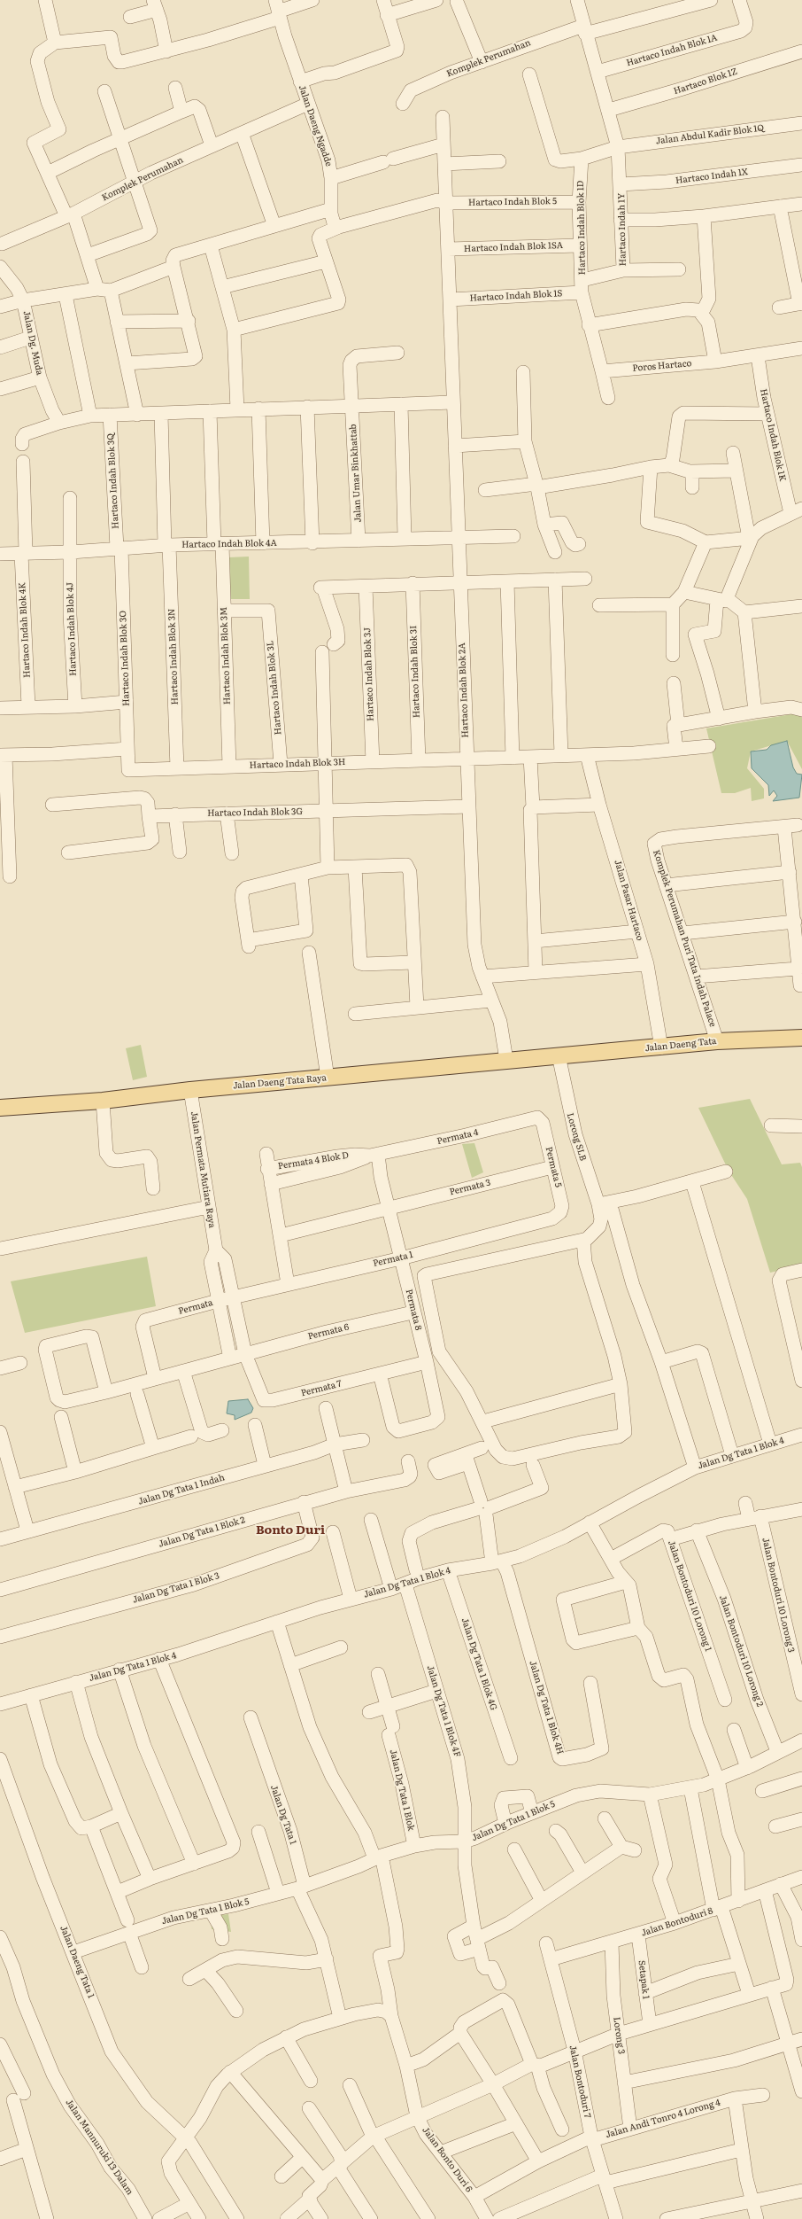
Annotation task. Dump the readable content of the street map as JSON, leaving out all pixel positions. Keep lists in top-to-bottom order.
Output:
{
  "streets": {
    "main road": ["Jalan Daeng Tata", "Jalan Daeng Tata Raya"],
    "street": [
      "Hartaco Indah Blok 1A",
      "Komplek Perumahan",
      "Hartaco Blok 1Z",
      "Jalan Daeng Ngadde",
      "Jalan Abdul Kadir Blok 1Q",
      "Hartaco Indah 1X",
      "Hartaco Indah Blok 5",
      "Hartaco Indah Blok 1D",
      "Hartaco Indah 1Y",
      "Hartaco Indah Blok 1SA",
      "Hartaco Indah Blok 1S",
      "Jalan Dg. Muda",
      "Poros Hartaco",
      "Hartaco Indah Blok 1K",
      "Jalan Umar Binkhattab",
      "Hartaco Indah Blok 3Q",
      "Hartaco Indah Blok 4A",
      "Hartaco Indah Blok 4J",
      "Hartaco Indah Blok 4K",
      "Hartaco Indah Blok 3M",
      "Hartaco Indah Blok 3N",
      "Hartaco Indah Blok 3O",
      "Hartaco Indah Blok 3I",
      "Hartaco Indah Blok 3J",
      "Hartaco Indah Blok 3L",
      "Hartaco Indah Blok 2A",
      "Hartaco Indah Blok 3H",
      "Hartaco Indah Blok 3G",
      "Jalan Pasar Hartaco",
      "Komplek Perumahan Puri Tata Indah Palace",
      "Permata 4",
      "Lorong SLB",
      "Permata 4 Blok D",
      "Permata 5",
      "Jalan Permata Mutiara Raya",
      "Permata 3",
      "Permata 1",
      "Permata",
      "Permata 8",
      "Permata 6",
      "Permata 7",
      "Jalan Dg Tata 1 Blok 4",
      "Jalan Dg Tata 1 Indah",
      "Jalan Dg Tata 1 Blok 2",
      "Jalan Dg Tata 1 Blok 3",
      "Jalan Bontoduri 10 Lorong 3",
      "Jalan Bontoduri 10 Lorong 1",
      "Jalan Bontoduri 10 Lorong 2",
      "Jalan Dg Tata 1 Blok 4G",
      "Jalan Dg Tata 1 Blok 4H",
      "Jalan Dg Tata 1 Blok 4F",
      "Jalan Dg Tata 1 Blok",
      "Jalan Dg Tata 1",
      "Jalan Dg Tata 1 Blok 5",
      "Jalan Bontoduri 8",
      "Jalan Daeng Tata 1",
      "Setapak 1",
      "Lorong 3",
      "Jalan Bontoduri 7",
      "Jalan Andi Tonro 4 Lorong 4",
      "Jalan Mannuruki 13 Dalam",
      "Jalan Bonto Duri 6"
    ]
  },
  "crossings": [
    ["Hartaco Indah Blok 1A", "Hartaco Indah 1Y"],
    ["Komplek Perumahan", "Jalan Daeng Ngadde"],
    ["Komplek Perumahan", "Hartaco Indah 1Y"],
    ["Hartaco Blok 1Z", "Hartaco Indah 1Y"],
    ["Jalan Abdul Kadir Blok 1Q", "Hartaco Indah 1Y"],
    ["Hartaco Indah 1X", "Hartaco Indah 1Y"],
    ["Hartaco Indah Blok 5", "Hartaco Indah Blok 1D"],
    ["Hartaco Indah Blok 5", "Hartaco Indah Blok 2A"],
    ["Hartaco Indah Blok 1D", "Hartaco Indah 1Y"],
    ["Hartaco Indah Blok 1D", "Hartaco Indah Blok 1SA"],
    ["Hartaco Indah Blok 1D", "Hartaco Indah Blok 1S"],
    ["Hartaco Indah 1Y", "Hartaco Indah Blok 1S"],
    ["Hartaco Indah Blok 1SA", "Hartaco Indah Blok 2A"],
    ["Hartaco Indah Blok 1S", "Hartaco Indah Blok 2A"],
    ["Poros Hartaco", "Hartaco Indah Blok 1K"],
    ["Jalan Umar Binkhattab", "Hartaco Indah Blok 4A"],
    ["Hartaco Indah Blok 3Q", "Hartaco Indah Blok 4A"],
    ["Hartaco Indah Blok 3Q", "Hartaco Indah Blok 3O"],
    ["Hartaco Indah Blok 4A", "Hartaco Indah Blok 4J"],
    ["Hartaco Indah Blok 4A", "Hartaco Indah Blok 4K"],
    ["Hartaco Indah Blok 4A", "Hartaco Indah Blok 3M"],
    ["Hartaco Indah Blok 4A", "Hartaco Indah Blok 3N"],
    ["Hartaco Indah Blok 4A", "Hartaco Indah Blok 3O"],
    ["Hartaco Indah Blok 4A", "Hartaco Indah Blok 2A"],
    ["Hartaco Indah Blok 3M", "Hartaco Indah Blok 3L"],
    ["Hartaco Indah Blok 3M", "Hartaco Indah Blok 3H"],
    ["Hartaco Indah Blok 3N", "Hartaco Indah Blok 3H"],
    ["Hartaco Indah Blok 3O", "Hartaco Indah Blok 3H"],
    ["Hartaco Indah Blok 3I", "Hartaco Indah Blok 3H"],
    ["Hartaco Indah Blok 3J", "Hartaco Indah Blok 3H"],
    ["Hartaco Indah Blok 3L", "Hartaco Indah Blok 3H"],
    ["Hartaco Indah Blok 2A", "Hartaco Indah Blok 3H"],
    ["Hartaco Indah Blok 2A", "Hartaco Indah Blok 3G"],
    ["Hartaco Indah Blok 2A", "Jalan Daeng Tata Raya"],
    ["Hartaco Indah Blok 3H", "Jalan Pasar Hartaco"],
    ["Jalan Pasar Hartaco", "Jalan Daeng Tata"],
    ["Komplek Perumahan Puri Tata Indah Palace", "Jalan Daeng Tata"],
    ["Jalan Daeng Tata", "Jalan Daeng Tata Raya"],
    ["Jalan Daeng Tata", "Lorong SLB"],
    ["Jalan Daeng Tata Raya", "Lorong SLB"],
    ["Jalan Daeng Tata Raya", "Jalan Permata Mutiara Raya"],
    ["Permata 4", "Permata 4 Blok D"],
    ["Permata 4", "Permata 5"],
    ["Permata 5", "Permata 3"],
    ["Permata 5", "Permata 1"],
    ["Jalan Permata Mutiara Raya", "Permata 1"],
    ["Jalan Permata Mutiara Raya", "Permata"],
    ["Permata 1", "Permata"],
    ["Permata 1", "Permata 8"],
    ["Permata 8", "Permata 6"],
    ["Permata 8", "Permata 7"],
    ["Permata 6", "Permata 7"],
    ["Jalan Dg Tata 1 Blok 4", "Jalan Dg Tata 1 Blok 4G"],
    ["Jalan Dg Tata 1 Blok 4", "Jalan Dg Tata 1 Blok 4H"],
    ["Jalan Dg Tata 1 Blok 4", "Jalan Dg Tata 1 Blok 4F"],
    ["Jalan Dg Tata 1 Blok 2", "Jalan Dg Tata 1 Blok 3"],
    ["Jalan Bontoduri 10 Lorong 2", "Jalan Dg Tata 1 Blok 5"],
    ["Jalan Dg Tata 1 Blok 4F", "Jalan Dg Tata 1 Blok 5"],
    ["Jalan Dg Tata 1 Blok", "Jalan Dg Tata 1 Blok 5"],
    ["Jalan Dg Tata 1", "Jalan Dg Tata 1 Blok 5"],
    ["Jalan Dg Tata 1 Blok 5", "Jalan Daeng Tata 1"],
    ["Jalan Dg Tata 1 Blok 5", "Jalan Bonto Duri 6"],
    ["Jalan Bontoduri 8", "Setapak 1"],
    ["Jalan Bontoduri 8", "Lorong 3"],
    ["Jalan Bontoduri 8", "Jalan Bontoduri 7"],
    ["Lorong 3", "Jalan Andi Tonro 4 Lorong 4"],
    ["Jalan Bontoduri 7", "Jalan Andi Tonro 4 Lorong 4"],
    ["Jalan Andi Tonro 4 Lorong 4", "Jalan Bonto Duri 6"]
  ],
  "districts": ["Bonto Duri"]
}
